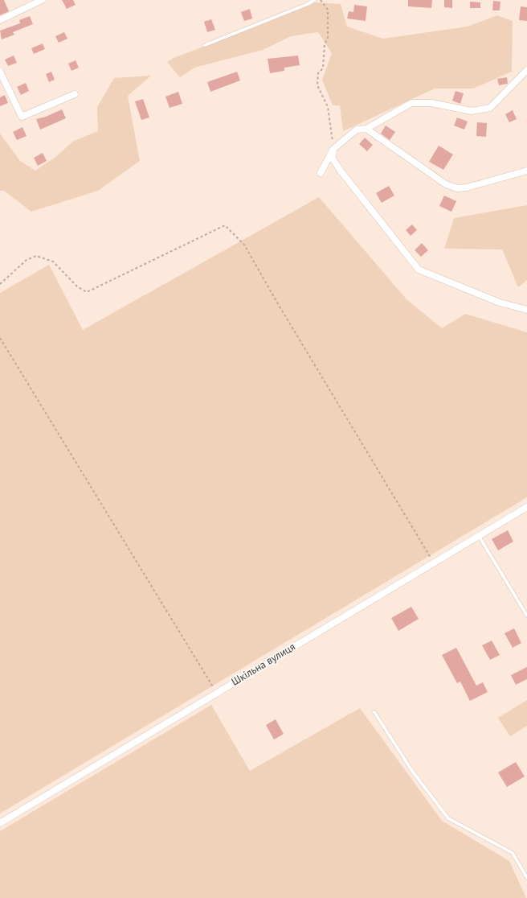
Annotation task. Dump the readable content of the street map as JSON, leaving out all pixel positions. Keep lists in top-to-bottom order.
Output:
{
  "streets": {
    "street": ["Шкільна вулиця"]
  }
}
